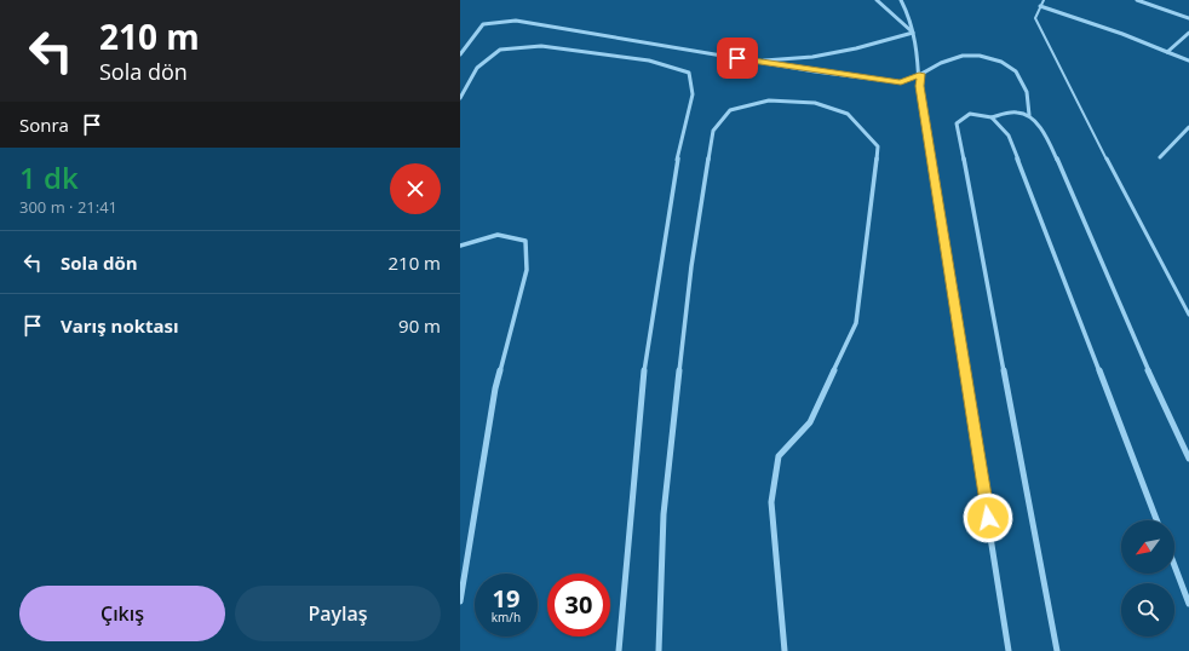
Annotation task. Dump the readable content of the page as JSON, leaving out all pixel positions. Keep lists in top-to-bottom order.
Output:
{
  "north": "bottom left",
  "page": {
    "turn": ["210 m", "Sola dön"],
    "then": "Sonra",
    "heading": ["1 dk", "300 m · 21:41"],
    "list": [
      {
        "name": "Sola dön",
        "value": "210 m"
      },
      {
        "name": "Varış noktası",
        "value": "90 m"
      }
    ],
    "speed": "19 km/h",
    "limit": "30",
    "buttons": ["Çıkış", "Paylaş"]
  }
}
